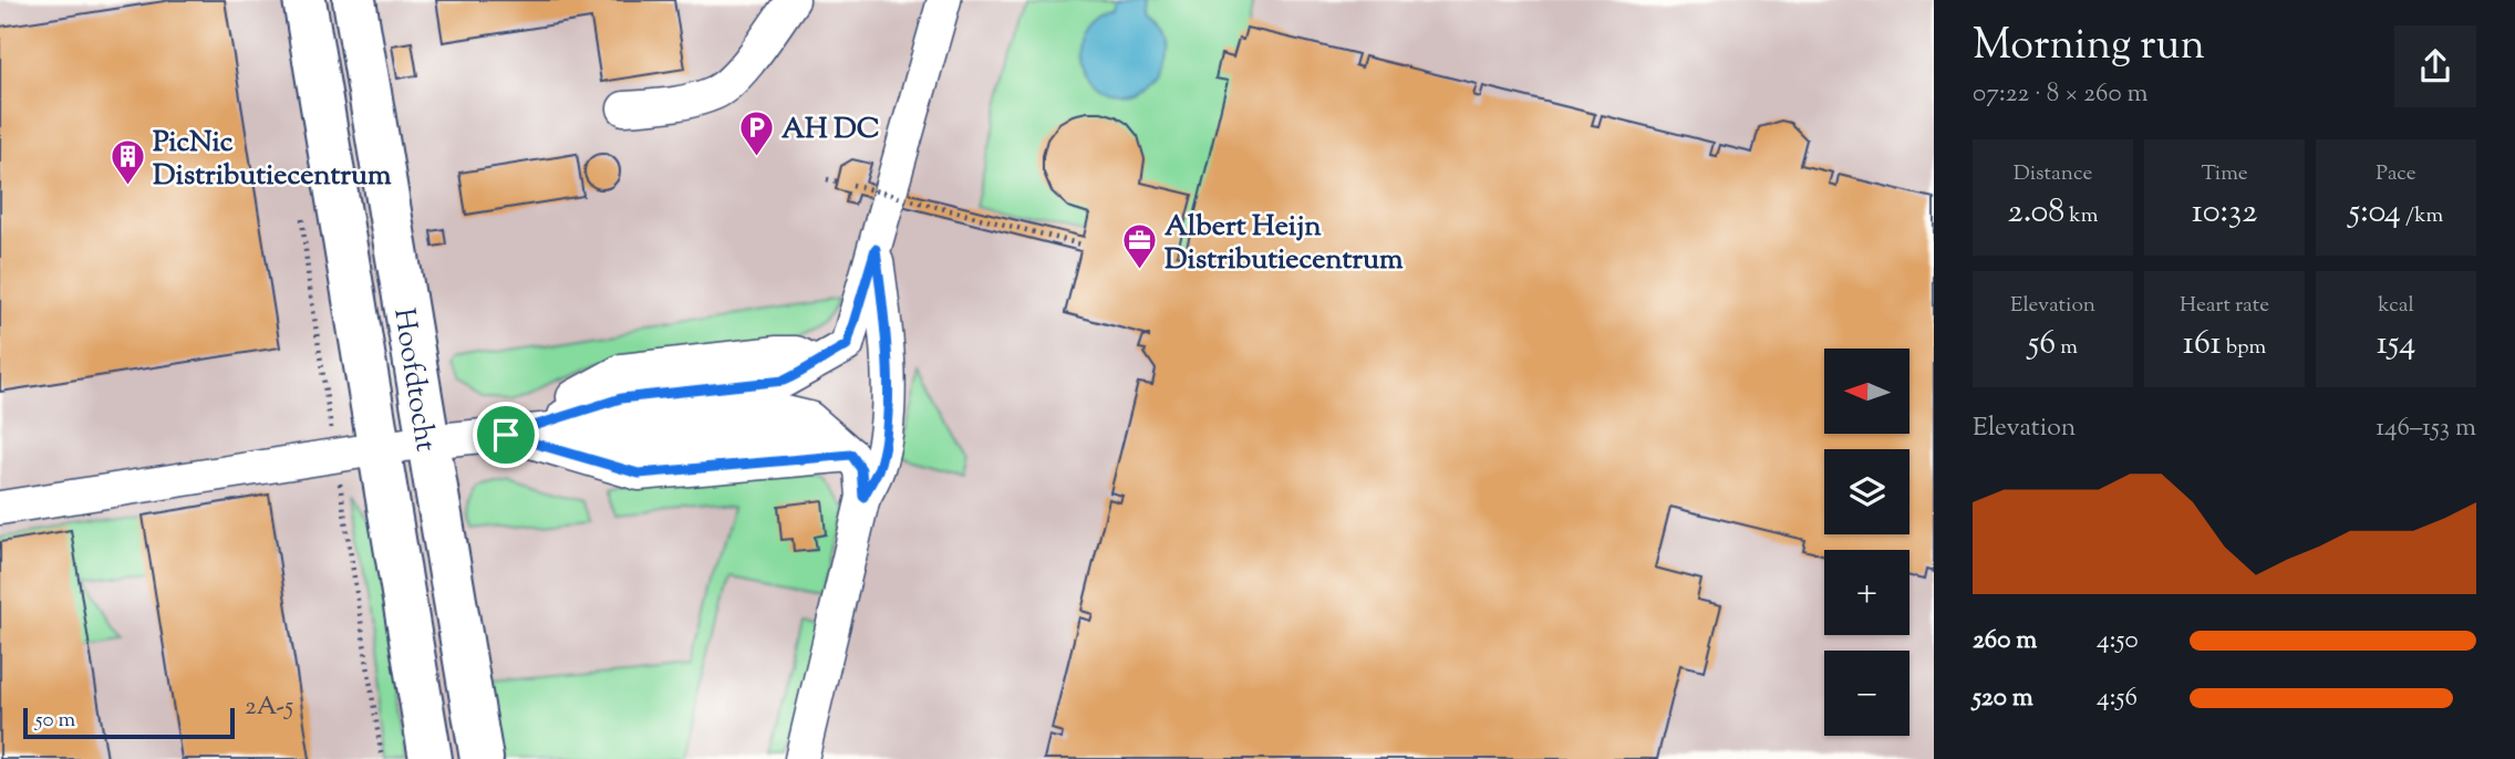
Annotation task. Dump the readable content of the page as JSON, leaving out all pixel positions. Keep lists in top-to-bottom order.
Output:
{
  "streets": {
    "main road": ["Hoofdtocht"]
  },
  "places": {
    "parking": ["AH DC"],
    "building": ["PicNic Distributiecentrum"],
    "office": ["Albert Heijn Distributiecentrum"]
  },
  "house_numbers": ["2A-5"],
  "scale_bar": "50 m",
  "north": "left",
  "page": {
    "heading": ["Morning run", "07:22 · 8 × 260 m"],
    "stats": [
      ["Distance", "2.08 km"],
      ["Time", "10:32"],
      ["Pace", "5:04 /km"],
      ["Elevation", "56 m"],
      ["Heart rate", "161 bpm"],
      ["kcal", "154"]
    ],
    "map_buttons": ["+", "−"],
    "chart": ["Elevation", "146–153 m"],
    "list": [
      {
        "name": "260 m",
        "note": "4:50"
      },
      {
        "name": "520 m",
        "note": "4:56"
      }
    ],
    "scale": "50 m"
  }
}
